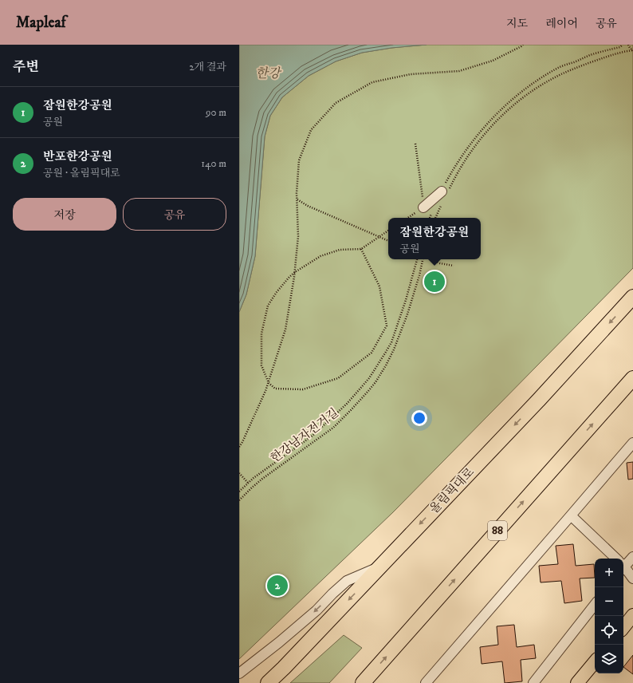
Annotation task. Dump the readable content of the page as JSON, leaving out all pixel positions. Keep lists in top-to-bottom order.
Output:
{
  "streets": {
    "highway": ["올림픽대로", "88"],
    "path": ["한강남자전거길"]
  },
  "water": ["한강"],
  "page": {
    "header": "Mapleaf",
    "nav": ["지도", "레이어", "공유"],
    "heading": ["주변", "2개 결과"],
    "list": [
      {
        "mark": "1",
        "name": "잠원한강공원",
        "note": "공원",
        "value": "90 m"
      },
      {
        "mark": "2",
        "name": "반포한강공원",
        "note": "공원 · 올림픽대로",
        "value": "140 m"
      }
    ],
    "buttons": ["저장", "공유"],
    "popup": ["잠원한강공원", "공원"],
    "pins": ["1", "2"],
    "map_buttons": ["+", "−"]
  }
}
